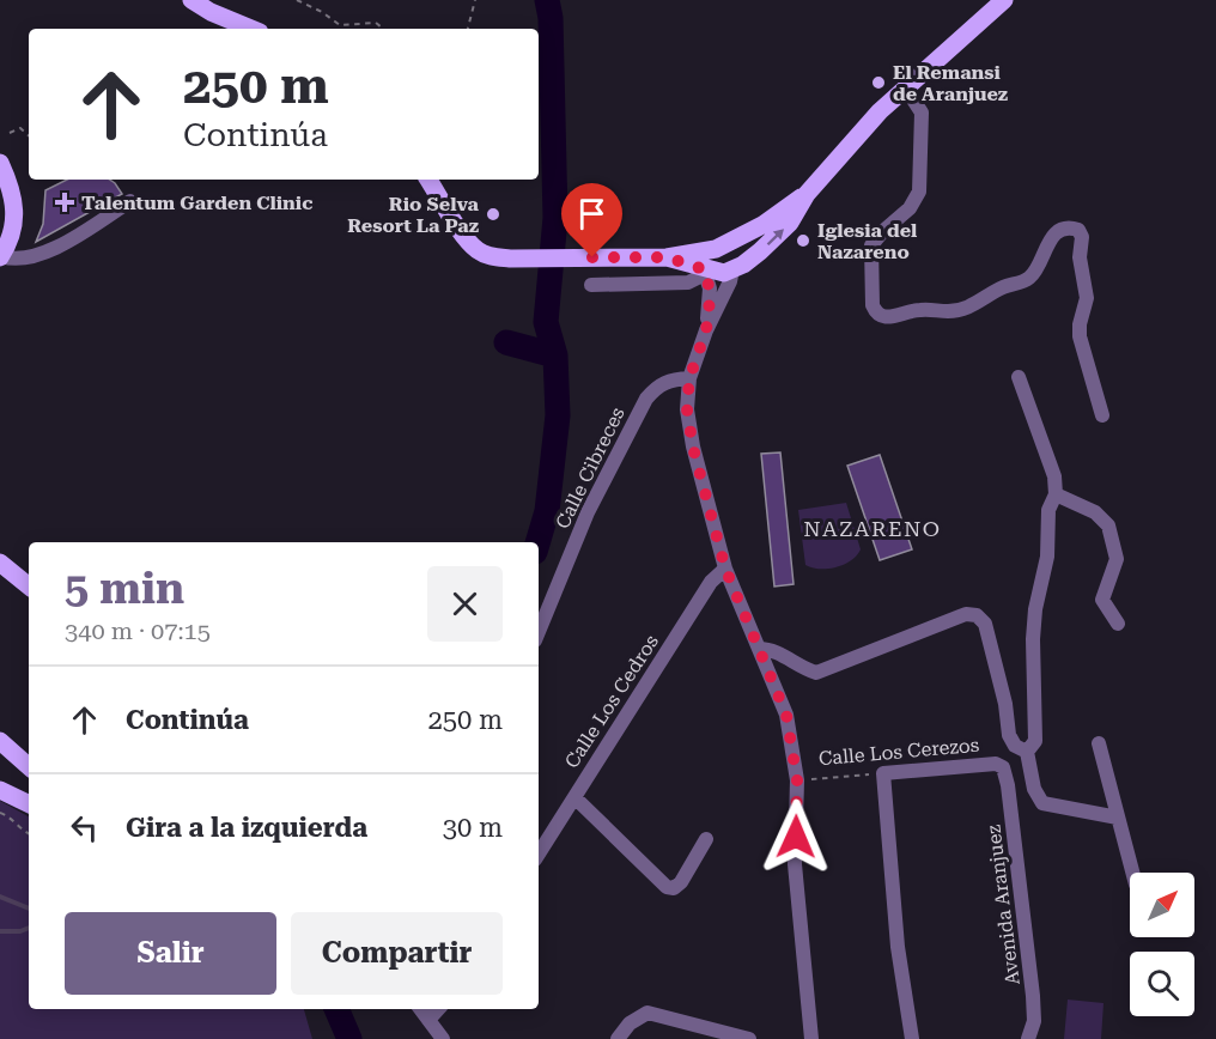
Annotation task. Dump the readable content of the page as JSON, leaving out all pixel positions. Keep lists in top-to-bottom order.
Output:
{
  "streets": {
    "street": [
      "Calle Cibreces",
      "Calle Los Cedros",
      "Calle Los Cerezos",
      "Avenida Aranjuez"
    ]
  },
  "crossings": [
    ["Calle Los Cerezos", "Avenida Aranjuez"]
  ],
  "districts": ["NAZARENO"],
  "places": {
    "other": ["El Remansi de Aranjuez", "Rio Selva Resort La Paz", "Iglesia del Nazareno"],
    "health": ["Talentum Garden Clinic"]
  },
  "north": "top right",
  "page": {
    "turn": ["250 m", "Continúa"],
    "heading": ["5 min", "340 m · 07:15"],
    "list": [
      {
        "name": "Continúa",
        "value": "250 m"
      },
      {
        "name": "Gira a la izquierda",
        "value": "30 m"
      }
    ],
    "buttons": ["Salir", "Compartir"]
  }
}
